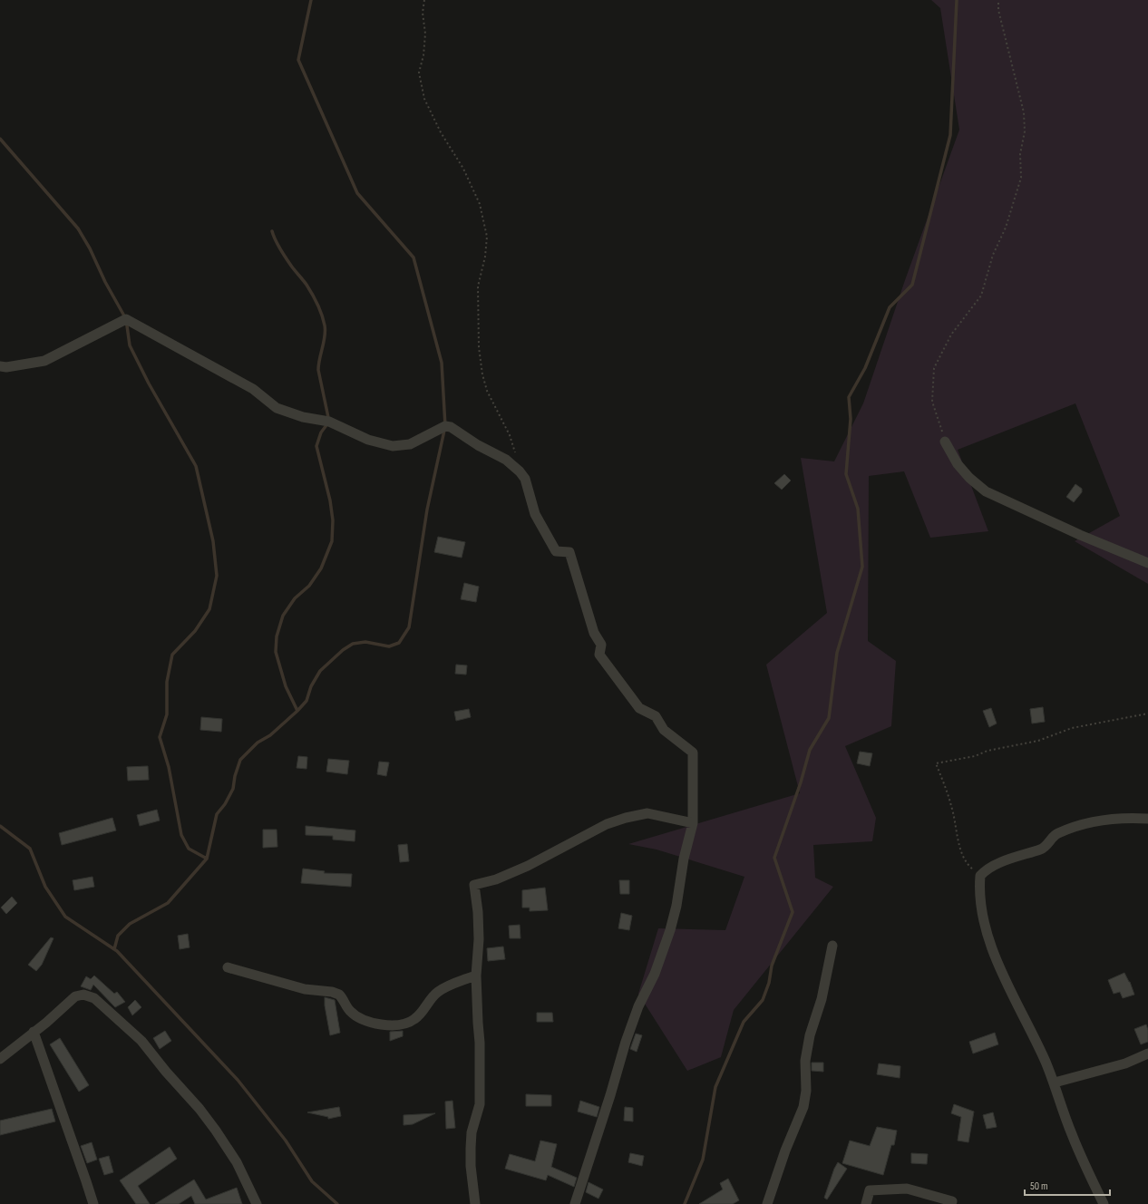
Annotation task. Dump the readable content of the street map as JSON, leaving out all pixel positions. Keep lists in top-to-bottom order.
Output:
{
  "scale_bar": "50 m"
}
